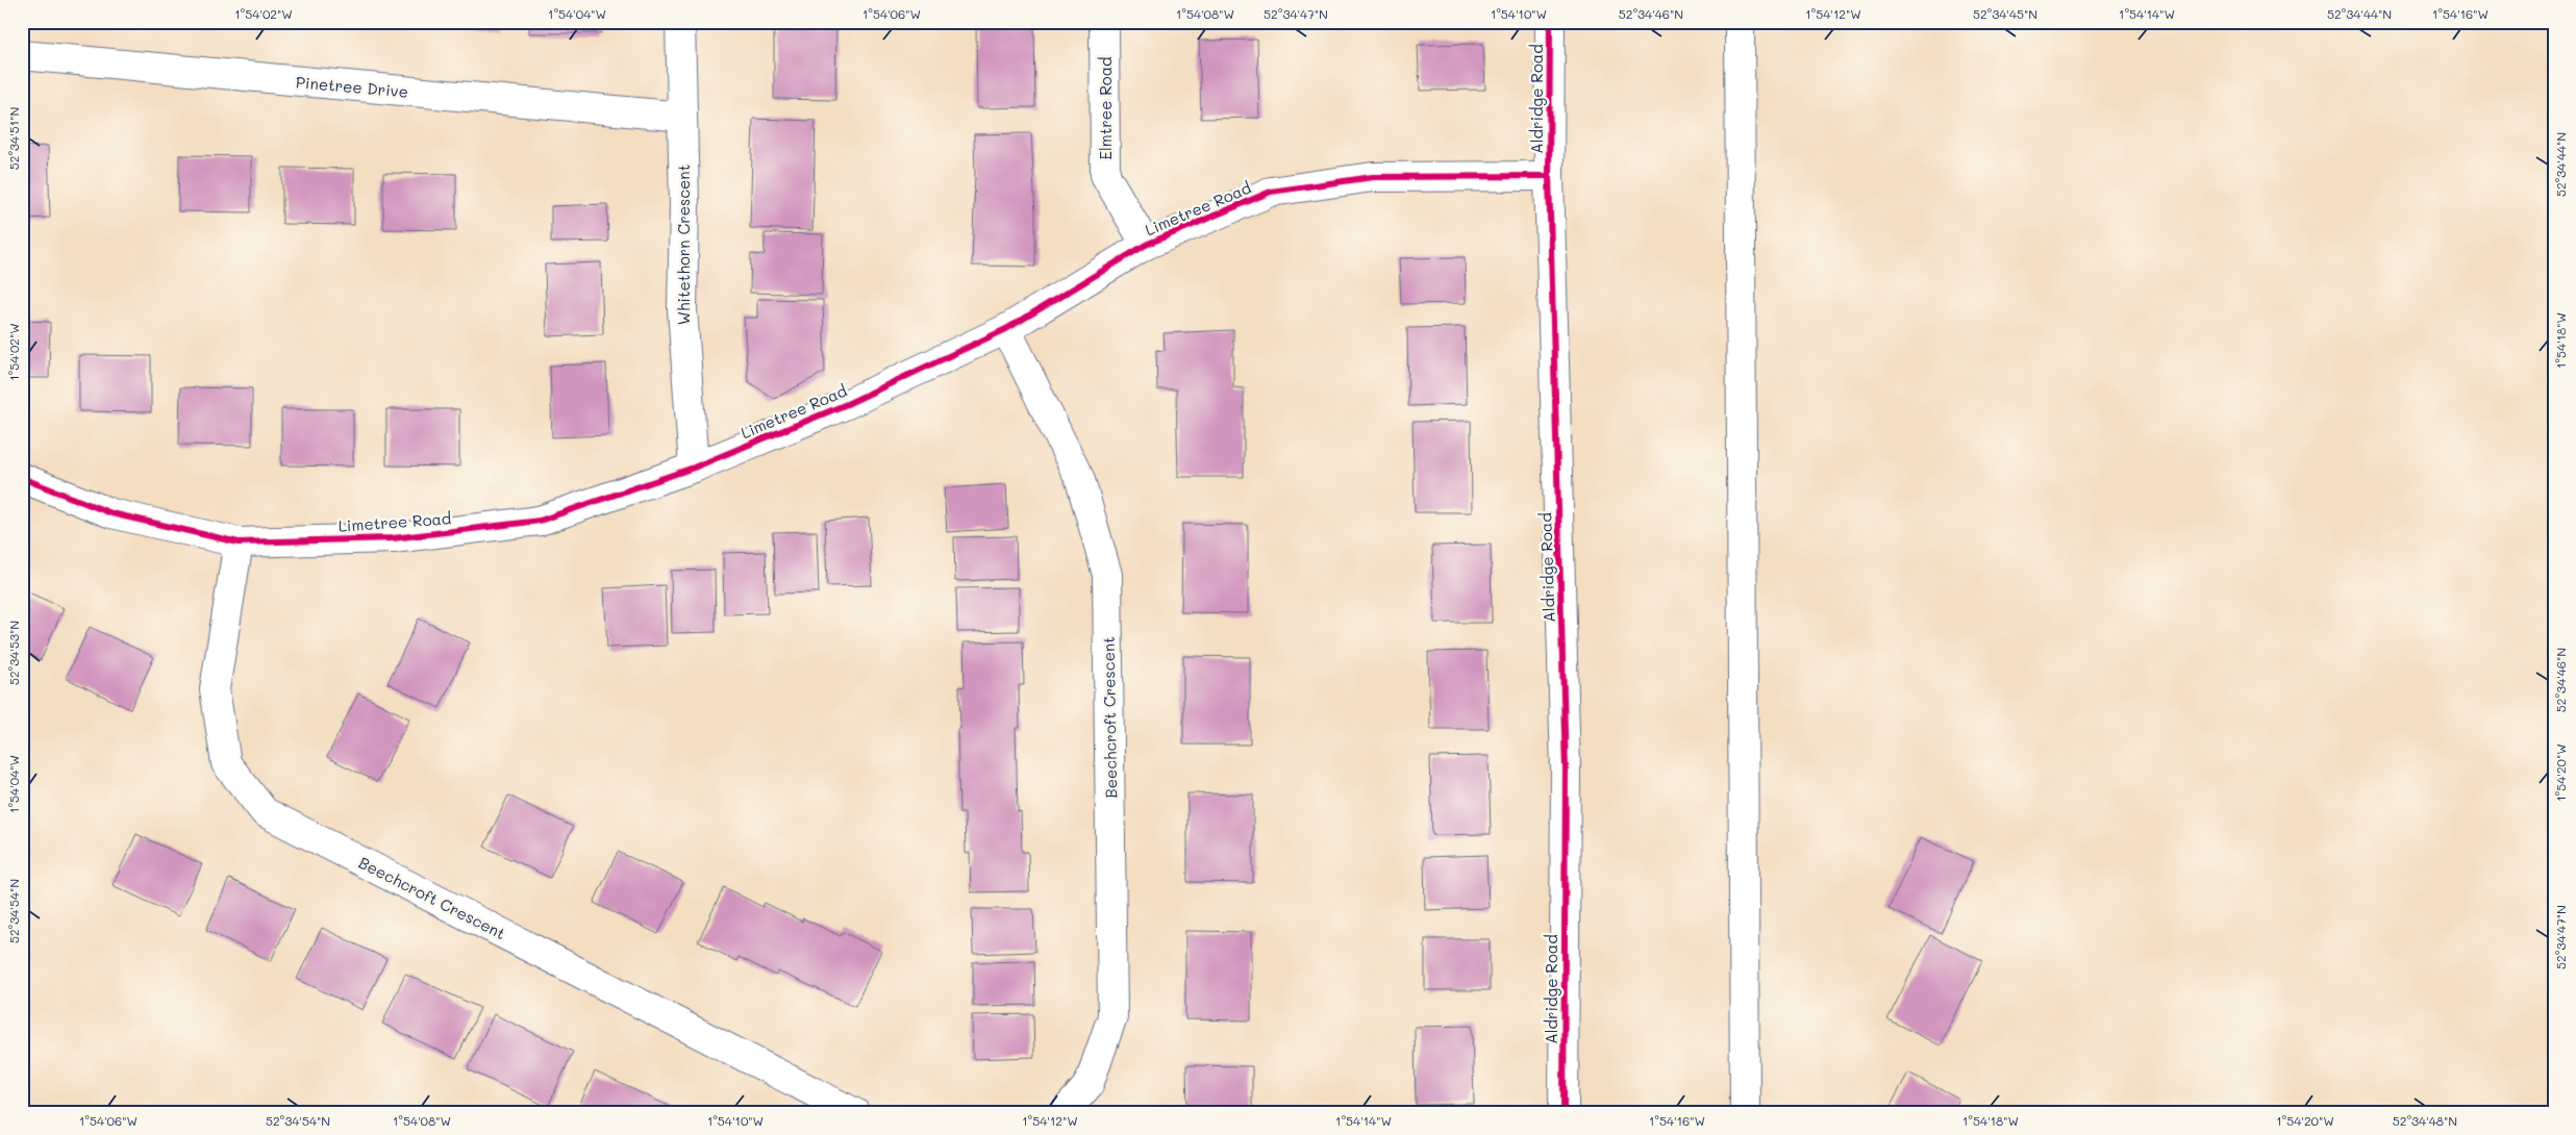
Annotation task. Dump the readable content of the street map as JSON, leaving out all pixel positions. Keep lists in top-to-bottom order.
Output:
{
  "streets": {
    "street": [
      "Pinetree Drive",
      "Aldridge Road",
      "Elmtree Road",
      "Limetree Road",
      "Whitethorn Crescent",
      "Beechcroft Crescent"
    ]
  },
  "crossings": [
    ["Pinetree Drive", "Whitethorn Crescent"],
    ["Aldridge Road", "Limetree Road"],
    ["Elmtree Road", "Limetree Road"],
    ["Limetree Road", "Whitethorn Crescent"],
    ["Limetree Road", "Beechcroft Crescent"]
  ],
  "coordinates": [
    "1°54'02\"W",
    "1°54'04\"W",
    "1°54'06\"W",
    "1°54'08\"W",
    "52°34'47\"N",
    "1°54'10\"W",
    "52°34'46\"N",
    "1°54'12\"W",
    "52°34'45\"N",
    "1°54'14\"W",
    "52°34'44\"N",
    "1°54'16\"W",
    "52°34'51\"N",
    "1°54'18\"W",
    "52°34'53\"N",
    "1°54'20\"W",
    "52°34'54\"N",
    "52°34'48\"N"
  ]
}
